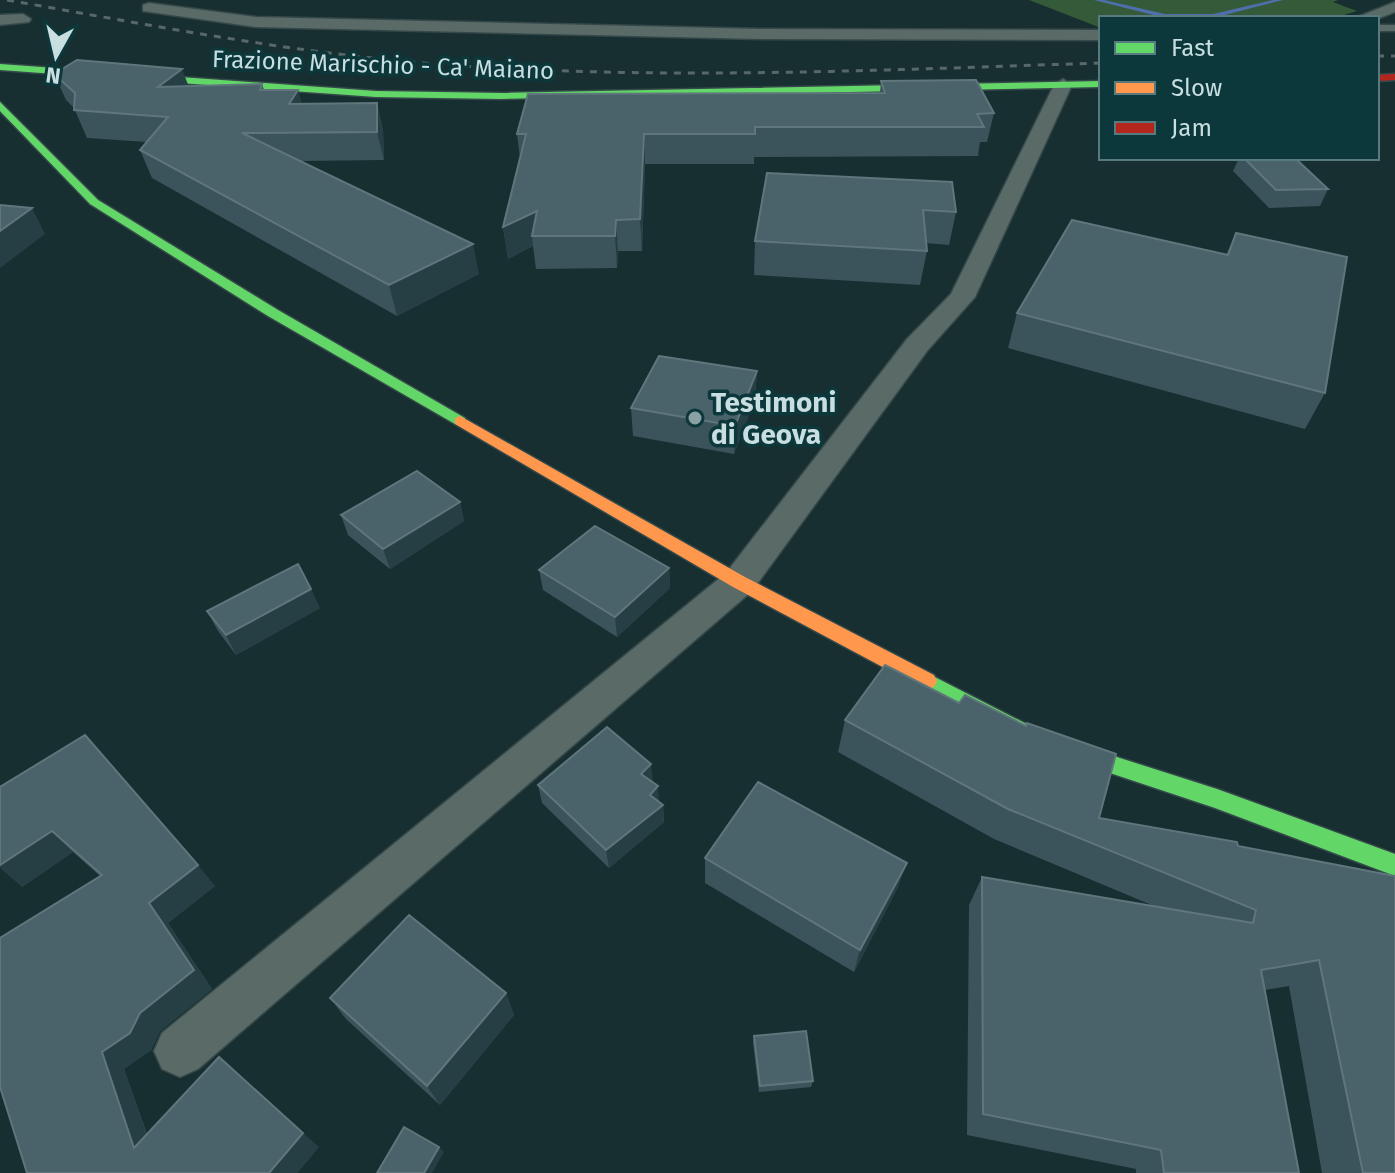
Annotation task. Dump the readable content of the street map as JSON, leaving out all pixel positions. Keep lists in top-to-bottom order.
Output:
{
  "streets": {
    "street": ["Frazione Marischio - Ca' Maiano"]
  },
  "places": ["Testimoni di Geova"],
  "legend": ["Fast", "Slow", "Jam"],
  "north": "bottom"
}
